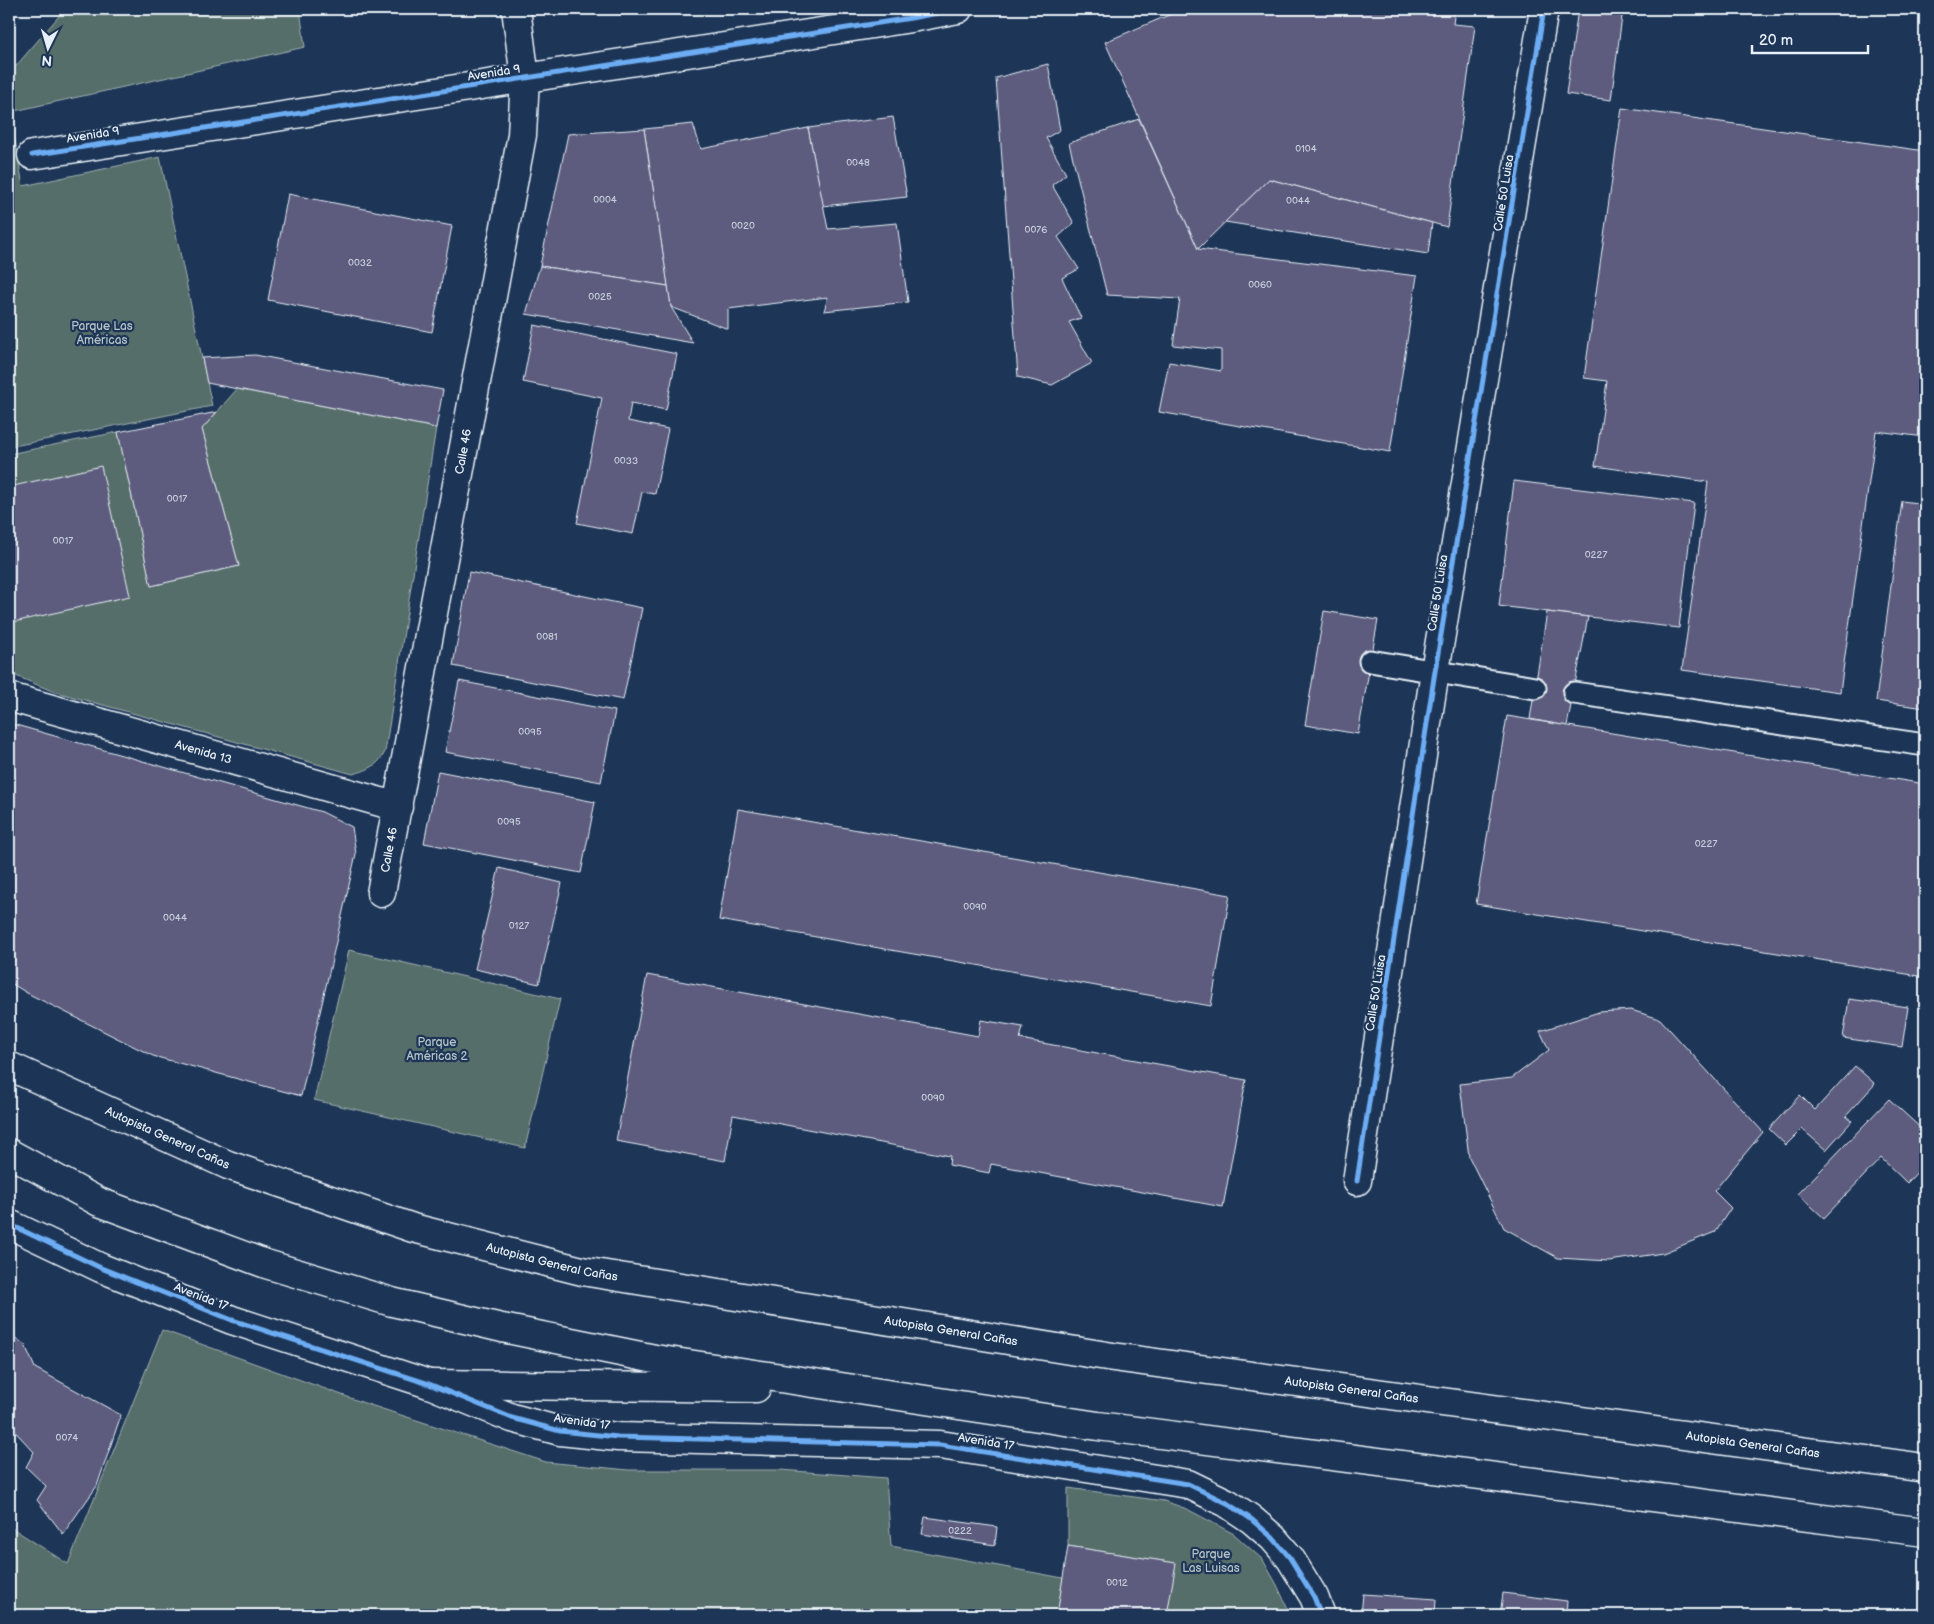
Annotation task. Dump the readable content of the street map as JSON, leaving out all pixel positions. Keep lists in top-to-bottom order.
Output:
{
  "streets": {
    "main road": [
      "Avenida 9",
      "Calle 50 Luisa",
      "Calle 46",
      "Avenida 13",
      "Autopista General Cañas",
      "Avenida 17"
    ]
  },
  "crossings": [
    ["Avenida 9", "Calle 46"],
    ["Calle 46", "Avenida 13"]
  ],
  "parks": ["Parque Las Américas", "Parque Américas 2", "Parque Las Luisas"],
  "house_numbers": [
    "0104",
    "0048",
    "0004",
    "0044",
    "0020",
    "0076",
    "0032",
    "0060",
    "0025",
    "0033",
    "0017",
    "0017",
    "0227",
    "0081",
    "0095",
    "0095",
    "0227",
    "0090",
    "0044",
    "0127",
    "0090",
    "0074",
    "0222",
    "0012"
  ],
  "scale_bar": "20 m",
  "north": "bottom"
}
